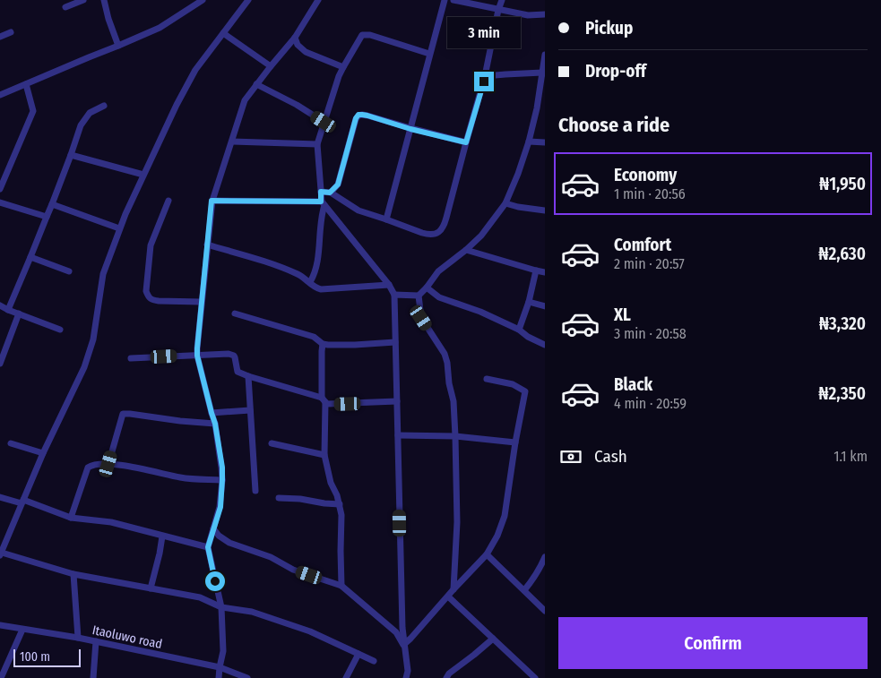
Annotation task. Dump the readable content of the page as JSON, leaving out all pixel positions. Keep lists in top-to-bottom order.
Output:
{
  "streets": {
    "street": ["Itaoluwo road"]
  },
  "scale_bar": "100 m",
  "page": {
    "banner": ["Pickup", "Drop-off"],
    "bubble": "3 min",
    "heading": "Choose a ride",
    "list": [
      {
        "name": "Economy",
        "note": "1 min · 20:56",
        "value": "₦1,950"
      },
      {
        "name": "Comfort",
        "note": "2 min · 20:57",
        "value": "₦2,630"
      },
      {
        "name": "XL",
        "note": "3 min · 20:58",
        "value": "₦3,320"
      },
      {
        "name": "Black",
        "note": "4 min · 20:59",
        "value": "₦2,350"
      }
    ],
    "pay": ["Cash", "1.1 km"],
    "buttons": "Confirm",
    "scale": "100 m"
  }
}
